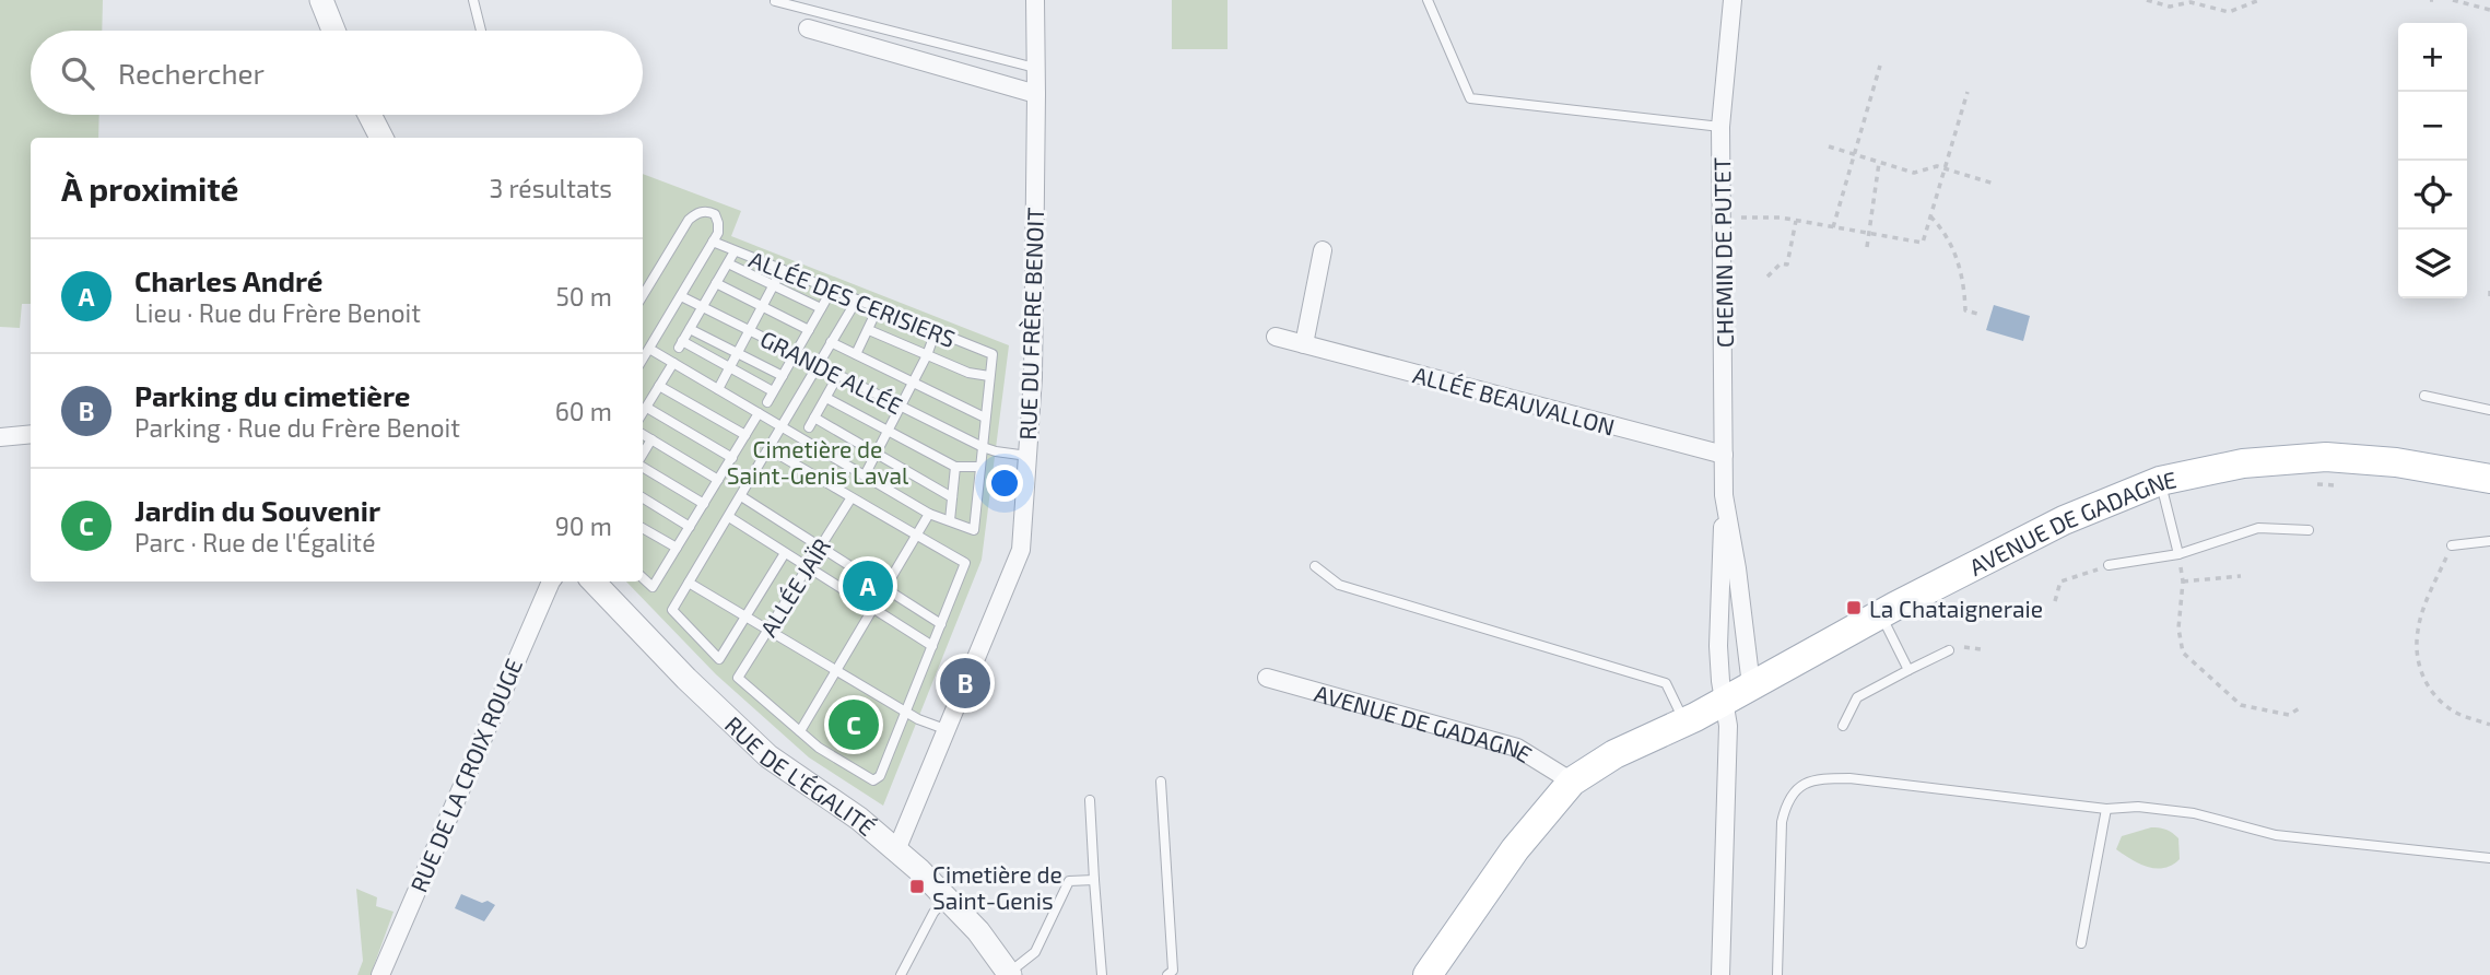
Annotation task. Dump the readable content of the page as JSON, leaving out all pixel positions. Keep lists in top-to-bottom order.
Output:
{
  "streets": {
    "main road": ["AVENUE DE GADAGNE"],
    "street": [
      "CHEMIN DE PUTET",
      "RUE DU FRÈRE BENOIT",
      "ALLÉE BEAUVALLON",
      "RUE DE LA CROIX ROUGE",
      "RUE DE L'ÉGALITÉ"
    ],
    "lane": ["ALLÉE DES CERISIERS", "GRANDE ALLÉE", "ALLÉE JAÏR"]
  },
  "crossings": [
    ["CHEMIN DE PUTET", "ALLÉE BEAUVALLON"],
    ["CHEMIN DE PUTET", "AVENUE DE GADAGNE"],
    ["RUE DU FRÈRE BENOIT", "GRANDE ALLÉE"],
    ["RUE DU FRÈRE BENOIT", "RUE DE L'ÉGALITÉ"]
  ],
  "parks": ["Cimetière de Saint-Genis Laval"],
  "places": {
    "transit": ["La Chataigneraie", "Cimetière de Saint-Genis"]
  },
  "page": {
    "map_buttons": ["+", "−"],
    "search": "Rechercher",
    "heading": ["À proximité", "3 résultats"],
    "list": [
      {
        "mark": "A",
        "name": "Charles André",
        "note": "Lieu · Rue du Frère Benoit",
        "value": "50 m"
      },
      {
        "mark": "B",
        "name": "Parking du cimetière",
        "note": "Parking · Rue du Frère Benoit",
        "value": "60 m"
      },
      {
        "mark": "C",
        "name": "Jardin du Souvenir",
        "note": "Parc · Rue de l'Égalité",
        "value": "90 m"
      }
    ],
    "pins": ["A", "B", "C"]
  }
}
